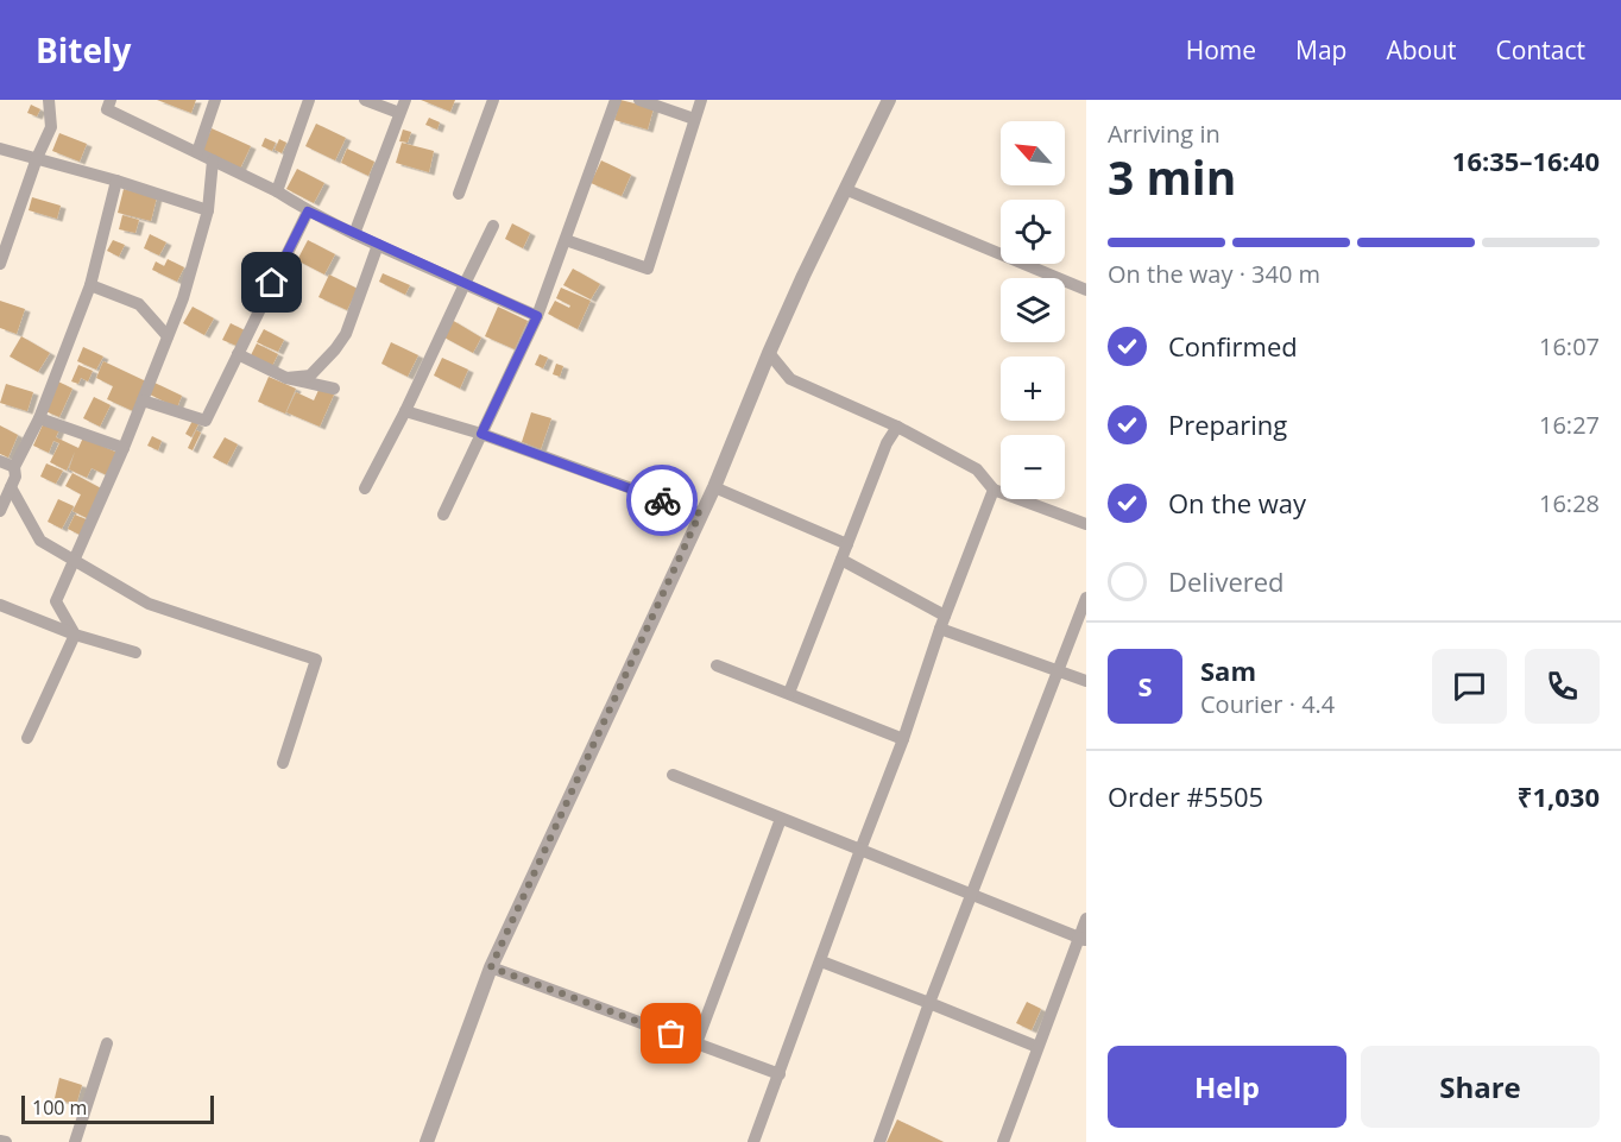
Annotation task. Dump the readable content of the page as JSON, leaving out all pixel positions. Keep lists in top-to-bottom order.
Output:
{
  "scale_bar": "100 m",
  "north": "top left",
  "page": {
    "header": "Bitely",
    "nav": [
      "Home",
      "Map",
      "About",
      "Contact"
    ],
    "heading": ["3 min", "Arriving in", "16:35–16:40"],
    "panel": [
      "Sam",
      "Courier · 4.4",
      "Order #5505",
      "₹1,030"
    ],
    "map_buttons": ["+", "−"],
    "bar": "On the way · 340 m",
    "list": [
      ["Confirmed", "16:07"],
      ["Preparing", "16:27"],
      ["On the way", "16:28"],
      "Delivered"
    ],
    "round": "S",
    "buttons": ["Help", "Share"],
    "scale": "100 m"
  }
}
